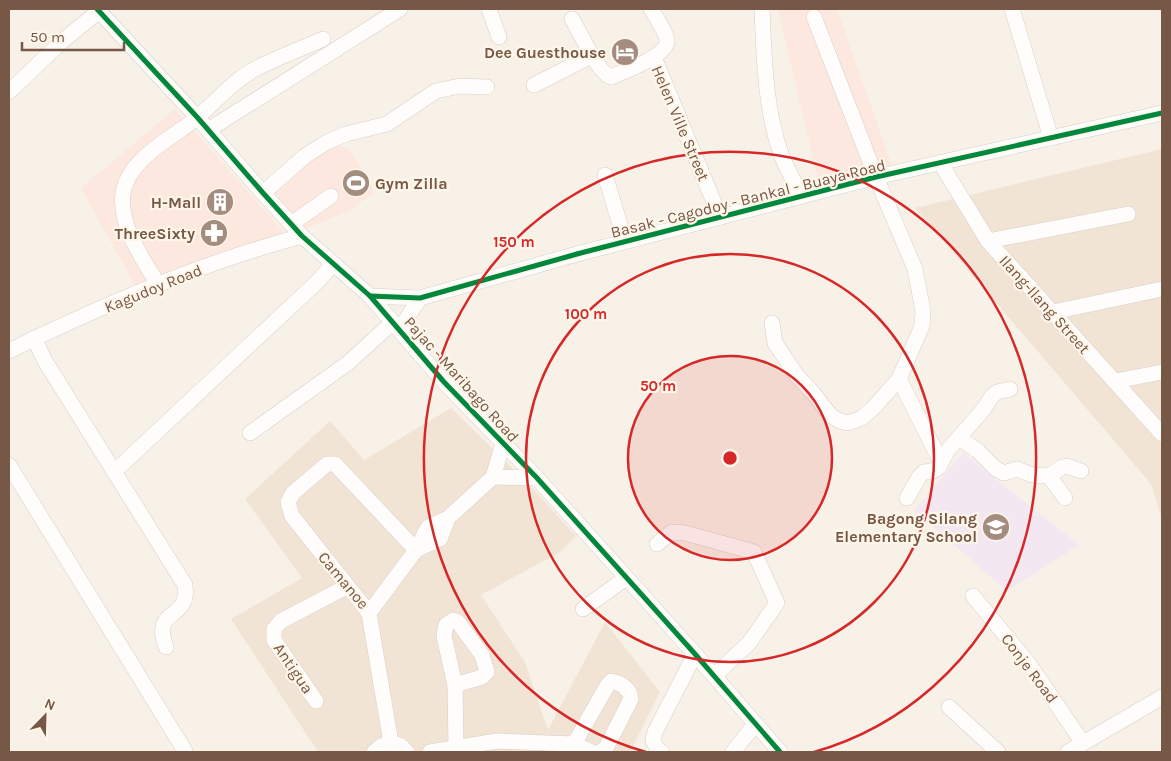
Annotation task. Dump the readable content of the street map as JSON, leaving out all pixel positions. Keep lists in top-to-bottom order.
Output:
{
  "streets": {
    "street": [
      "Helen Ville Street",
      "Basak - Cagodoy - Bankal - Buaya Road",
      "Kagudoy Road",
      "Ilang-Ilang Street",
      "Pajac - Maribago Road",
      "Camanoe",
      "Antigua",
      "Conje Road"
    ]
  },
  "crossings": [
    ["Helen Ville Street", "Basak - Cagodoy - Bankal - Buaya Road"],
    ["Basak - Cagodoy - Bankal - Buaya Road", "Ilang-Ilang Street"],
    ["Basak - Cagodoy - Bankal - Buaya Road", "Pajac - Maribago Road"],
    ["Kagudoy Road", "Pajac - Maribago Road"],
    ["Camanoe", "Antigua"]
  ],
  "places": {
    "hotel": ["Dee Guesthouse"],
    "sports": ["Gym Zilla"],
    "building": ["H-Mall"],
    "pharmacy": ["ThreeSixty"],
    "school or university": ["Bagong Silang Elementary School"]
  },
  "scale_bar": "50 m",
  "north": "top right",
  "rings": ["150 m", "100 m", "50 m"]
}
